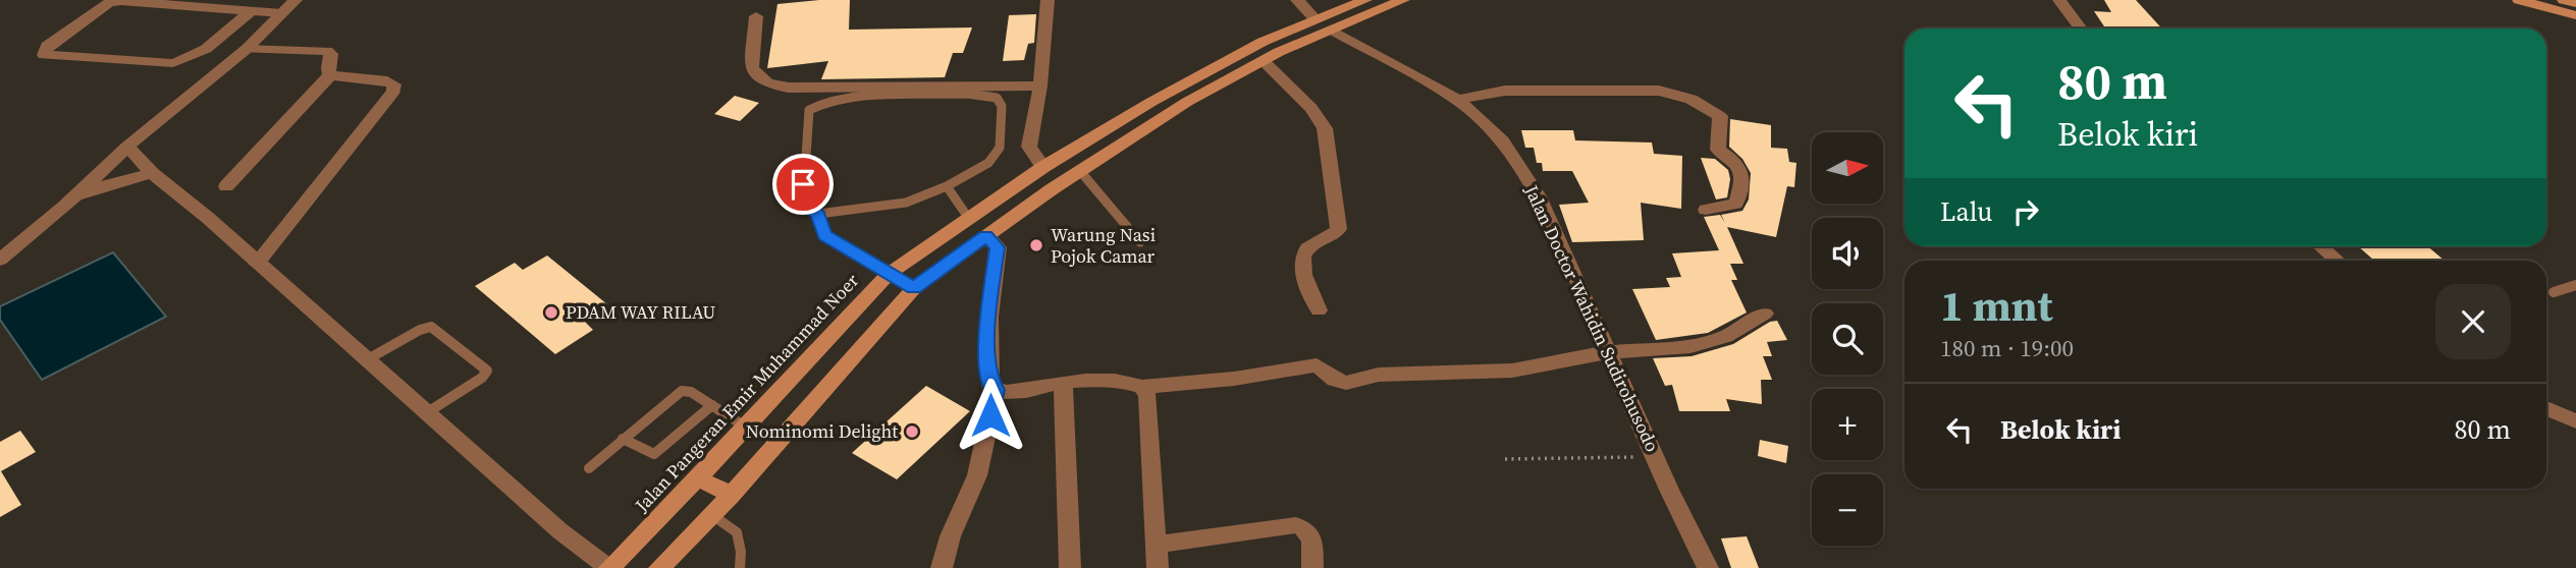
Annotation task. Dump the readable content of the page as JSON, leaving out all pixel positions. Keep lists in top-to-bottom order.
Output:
{
  "streets": {
    "main road": ["Jalan Pangeran Emir Muhammad Noer"],
    "street": ["Jalan Doctor Wahidin Sudirohusodo"]
  },
  "places": ["Warung Nasi Pojok Camar", "PDAM WAY RILAU", "Nominomi Delight"],
  "north": "right",
  "page": {
    "turn": ["80 m", "Belok kiri"],
    "map_buttons": ["+", "−"],
    "then": "Lalu",
    "heading": ["1 mnt", "180 m · 19:00"],
    "list": [
      {
        "name": "Belok kiri",
        "value": "80 m"
      }
    ]
  }
}
